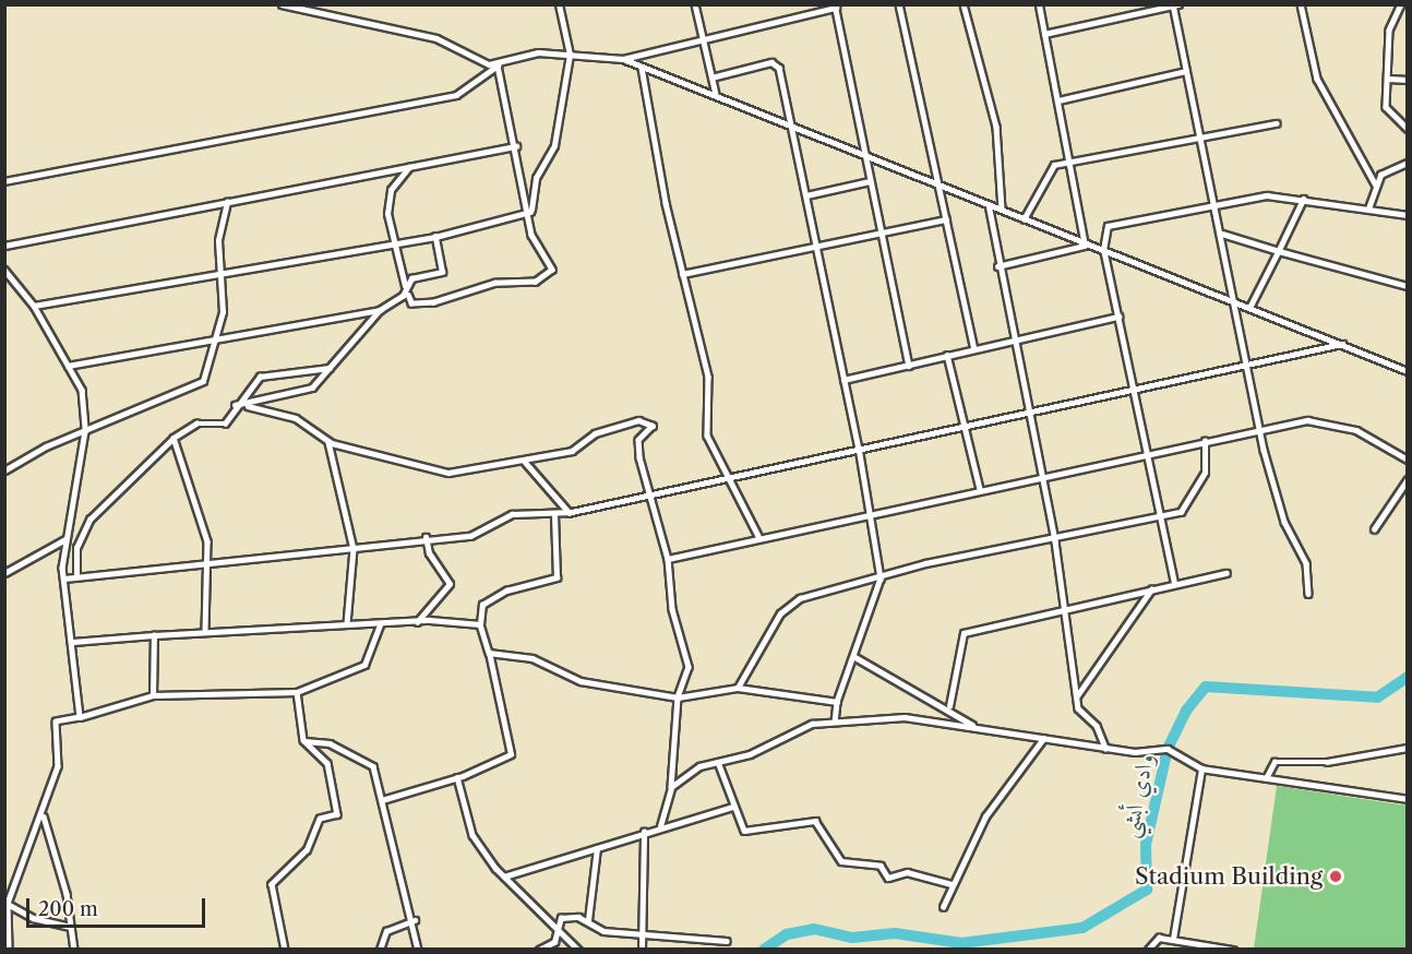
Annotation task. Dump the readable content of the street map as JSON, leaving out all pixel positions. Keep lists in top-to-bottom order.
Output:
{
  "water": ["وادي أبشي"],
  "places": ["Stadium Building"],
  "scale_bar": "200 m"
}
